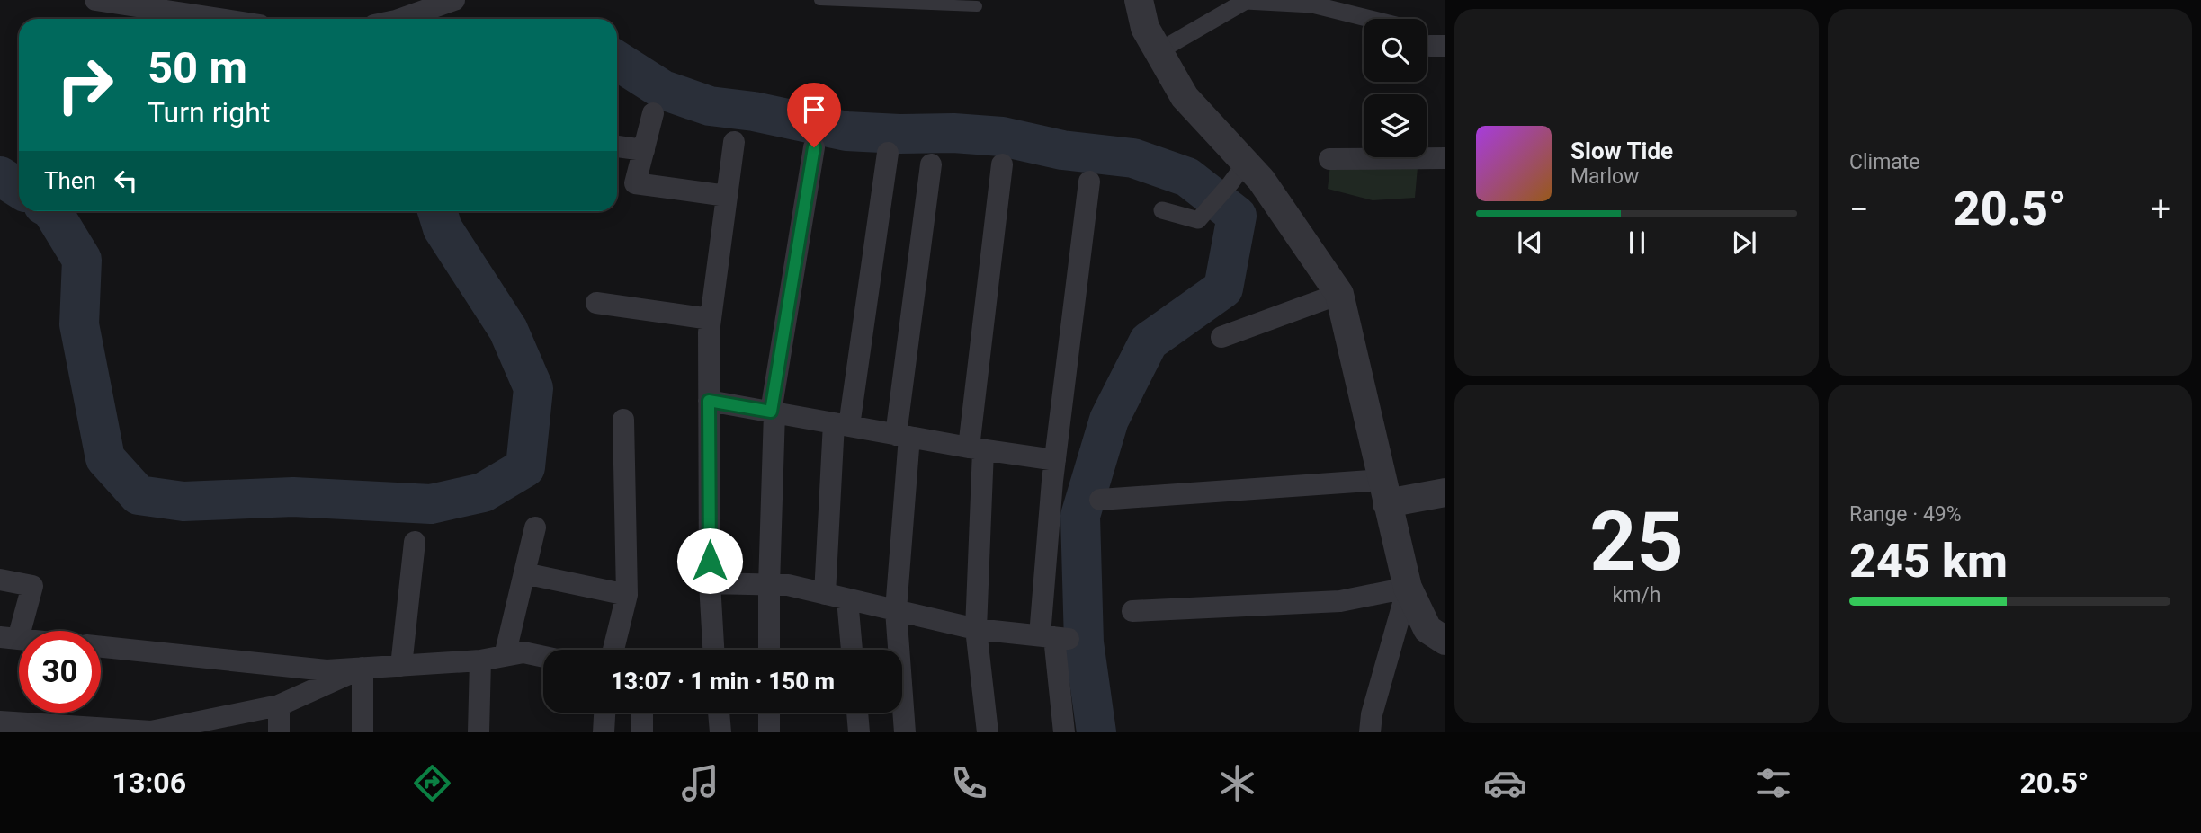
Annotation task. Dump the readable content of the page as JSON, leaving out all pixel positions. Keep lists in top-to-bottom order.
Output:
{
  "page": {
    "tile": [
      "Climate",
      ["25", "km/h"],
      ["Range · 49%", "245 km"]
    ],
    "turn": ["50 m", "Turn right"],
    "song": ["Slow Tide", "Marlow"],
    "then": "Then",
    "heat": ["−", "20.5°", "+"],
    "limit": "30",
    "trip": "13:07 · 1 min · 150 m",
    "tabs": ["13:06", "20.5°"]
  }
}
